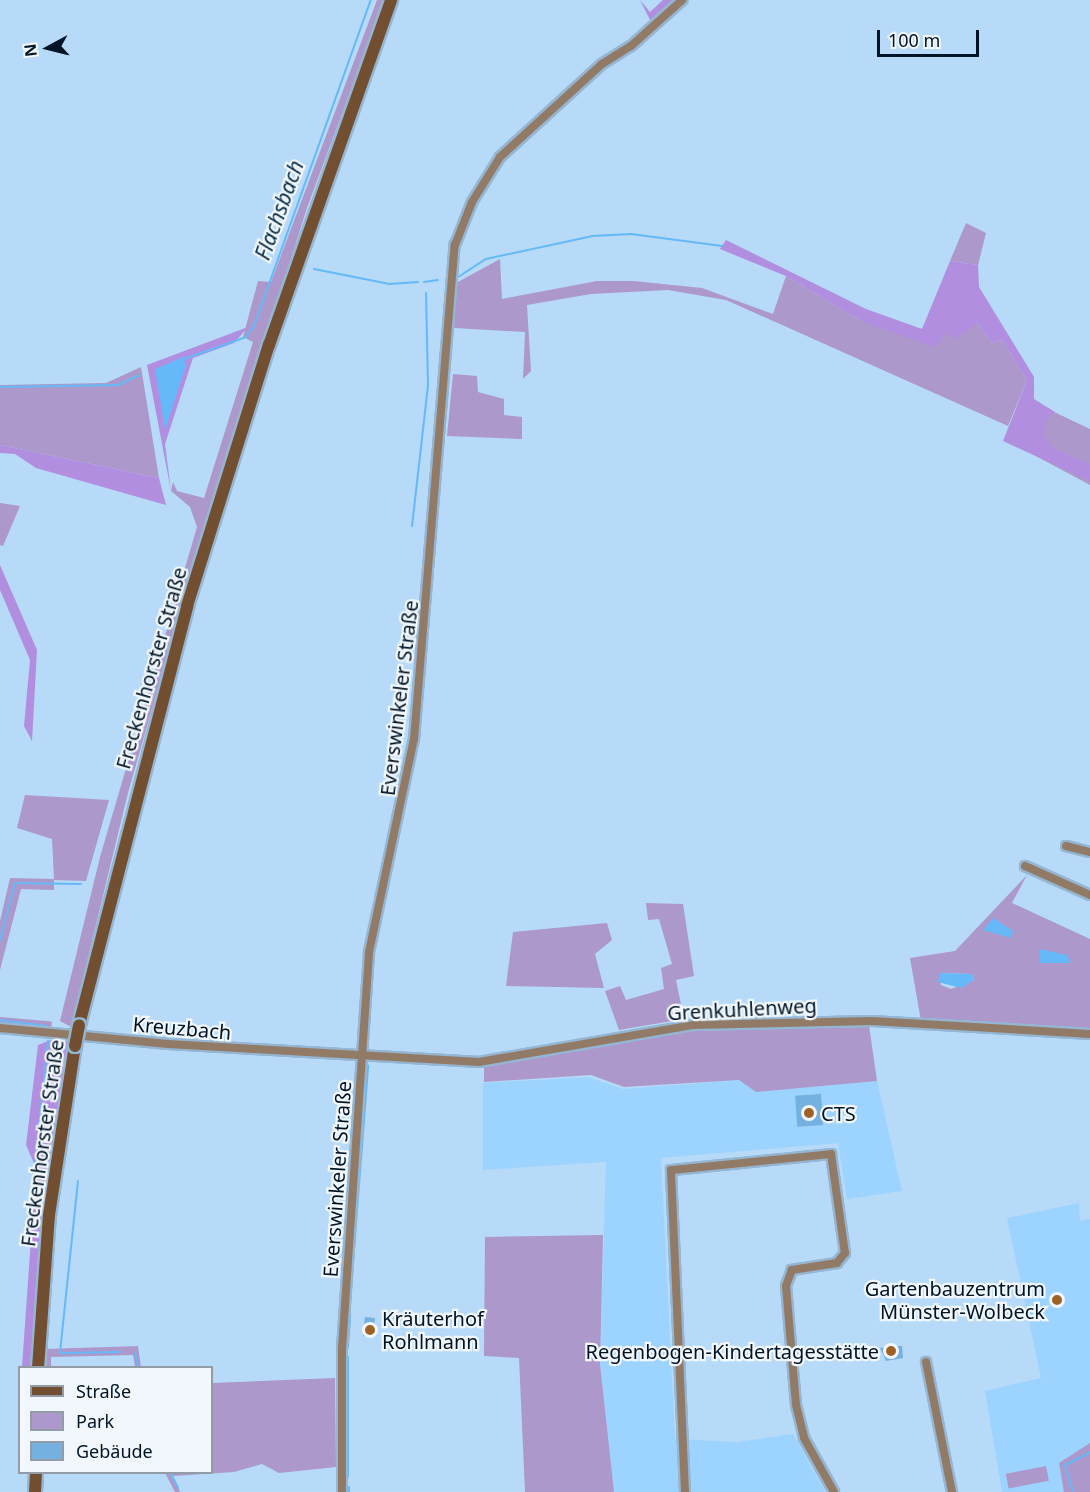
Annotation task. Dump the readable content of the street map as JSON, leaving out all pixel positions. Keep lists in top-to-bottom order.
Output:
{
  "streets": {
    "main road": ["Freckenhorster Straße"],
    "street": ["Everswinkeler Straße", "Grenkuhlenweg", "Kreuzbach"]
  },
  "crossings": [
    ["Everswinkeler Straße", "Grenkuhlenweg"],
    ["Everswinkeler Straße", "Kreuzbach"],
    ["Grenkuhlenweg", "Kreuzbach"]
  ],
  "water": ["Flachsbach"],
  "places": [
    "CTS",
    "Gartenbauzentrum Münster-Wolbeck",
    "Kräuterhof Rohlmann",
    "Regenbogen-Kindertagesstätte"
  ],
  "legend": ["Straße", "Park", "Gebäude"],
  "scale_bar": "100 m",
  "north": "left"
}
